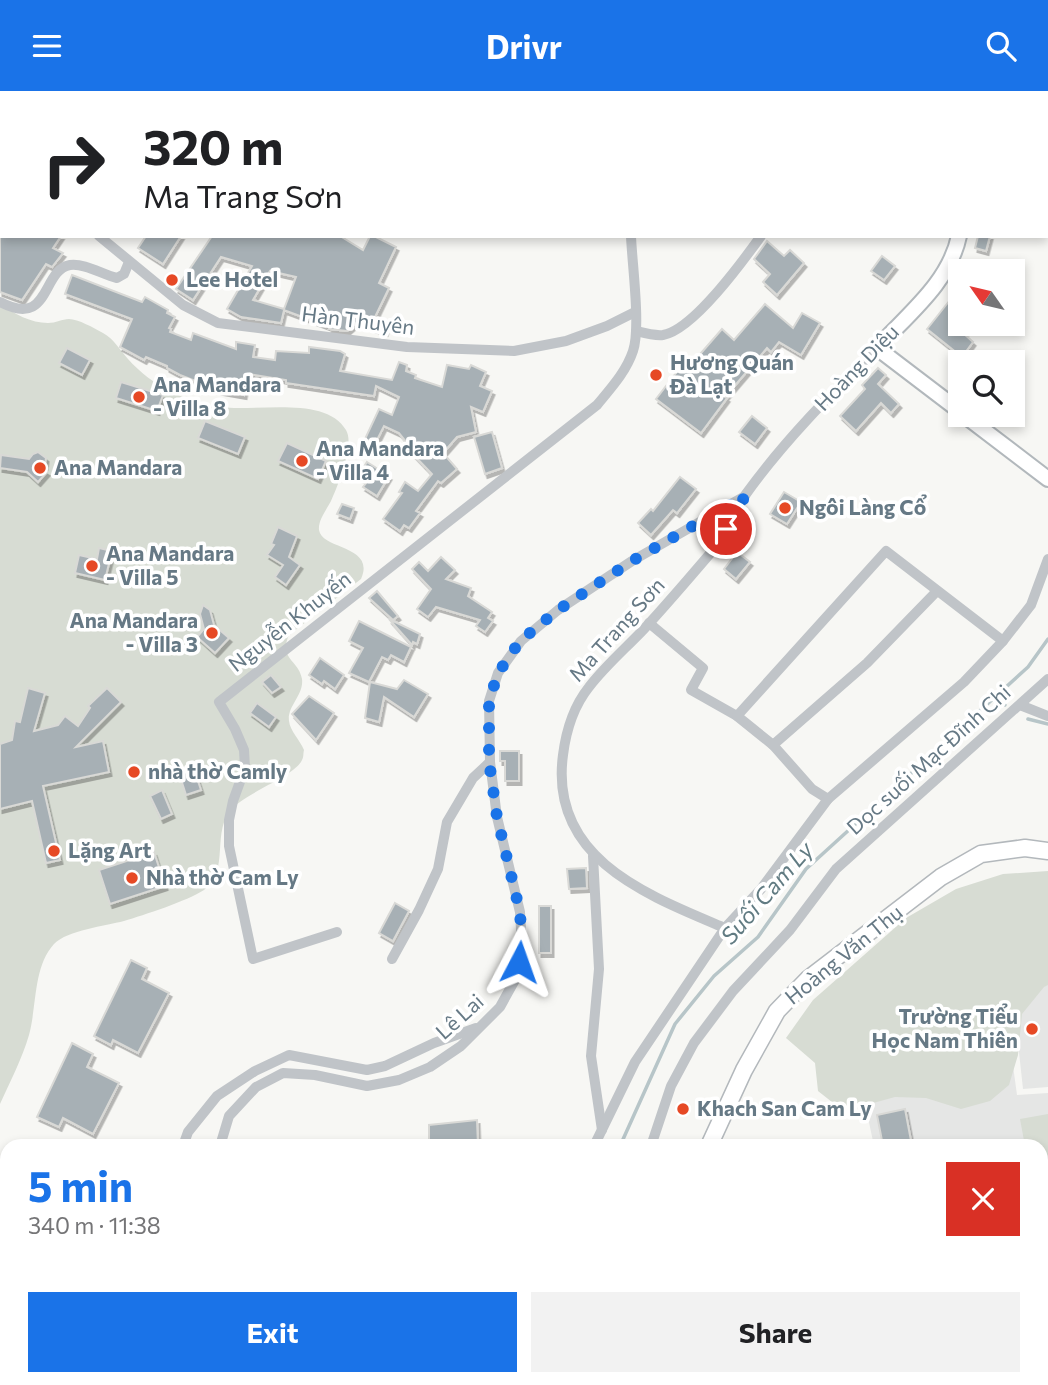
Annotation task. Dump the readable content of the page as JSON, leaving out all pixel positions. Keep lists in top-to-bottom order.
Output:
{
  "streets": {
    "main road": ["Hoàng Văn Thụ"],
    "street": [
      "Hàn Thuyên",
      "Hoàng Diệu",
      "Nguyễn Khuyến",
      "Ma Trang Sơn",
      "Dọc suối Mạc Đĩnh Chi",
      "Lê Lai"
    ]
  },
  "crossings": [
    ["Hoàng Diệu", "Ma Trang Sơn"],
    ["Hoàng Diệu", "Lê Lai"],
    ["Ma Trang Sơn", "Lê Lai"]
  ],
  "water": ["Suối Cam Ly"],
  "places": [
    "Lee Hotel",
    "Hương Quán Đà Lạt",
    "Ana Mandara - Villa 8",
    "Ana Mandara - Villa 4",
    "Ana Mandara",
    "Ngôi Làng Cổ",
    "Ana Mandara - Villa 5",
    "Ana Mandara - Villa 3",
    "nhà thờ Camly",
    "Lặng Art",
    "Nhà thờ Cam Ly",
    "Trường Tiểu Học Nam Thiên",
    "Khach San Cam Ly"
  ],
  "north": "top left",
  "page": {
    "header": "Drivr",
    "turn": ["320 m", "Ma Trang Sơn"],
    "heading": ["5 min", "340 m · 11:38"],
    "buttons": ["Exit", "Share"]
  }
}
